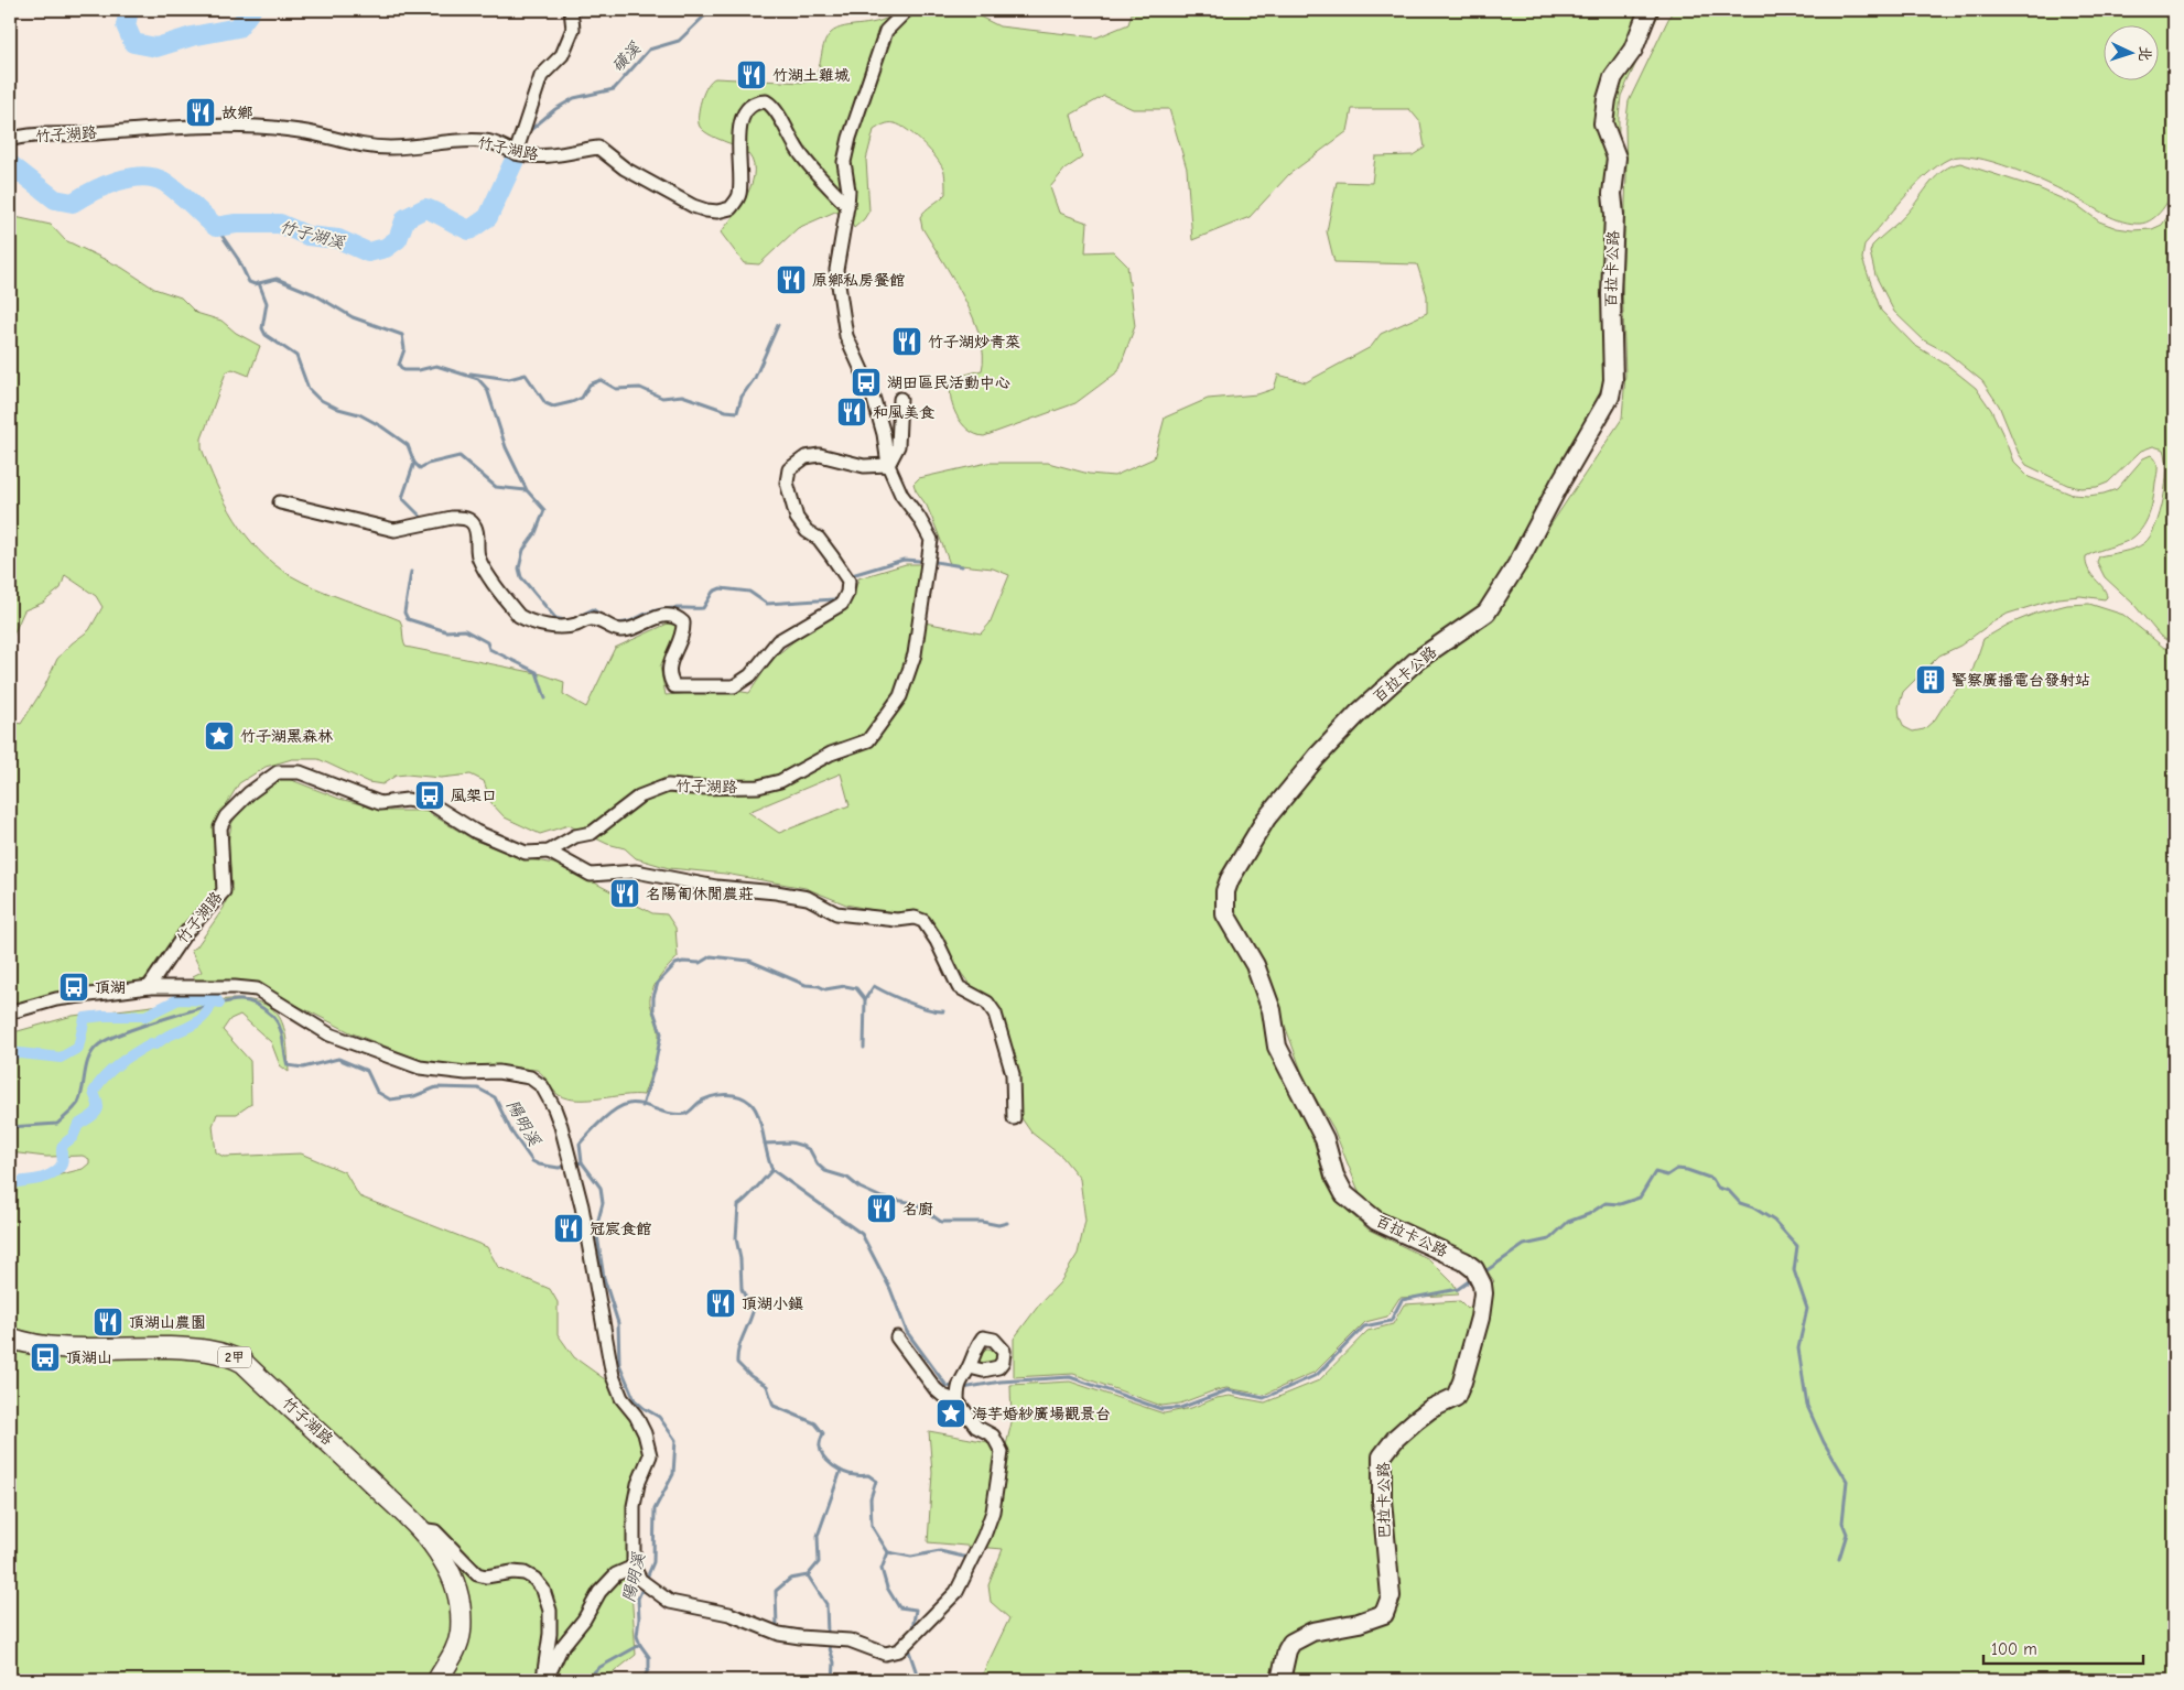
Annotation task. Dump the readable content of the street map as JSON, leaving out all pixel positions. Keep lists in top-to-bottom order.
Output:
{
  "streets": {
    "main road": [
      "竹子湖路",
      "百拉卡公路",
      "2甲",
      "巴拉卡公路"
    ]
  },
  "crossings": [
    ["百拉卡公路", "巴拉卡公路"]
  ],
  "water": ["磺溪", "竹子湖溪", "陽明溪"],
  "places": {
    "restaurant": [
      "竹湖土雞城",
      "故鄉",
      "原鄉私房餐館",
      "竹子湖炒青菜",
      "和風美食",
      "名陽匍休閒農莊",
      "名廚",
      "冠宸食館",
      "頂湖小鎮",
      "頂湖山農園"
    ],
    "bus stop": [
      "湖田區民活動中心",
      "風架口",
      "頂湖",
      "頂湖山"
    ],
    "building": ["警察廣播電台發射站"],
    "place": ["竹子湖黑森林", "海芋婚紗廣場觀景台"]
  },
  "scale_bar": "100 m",
  "north": "right"
}
